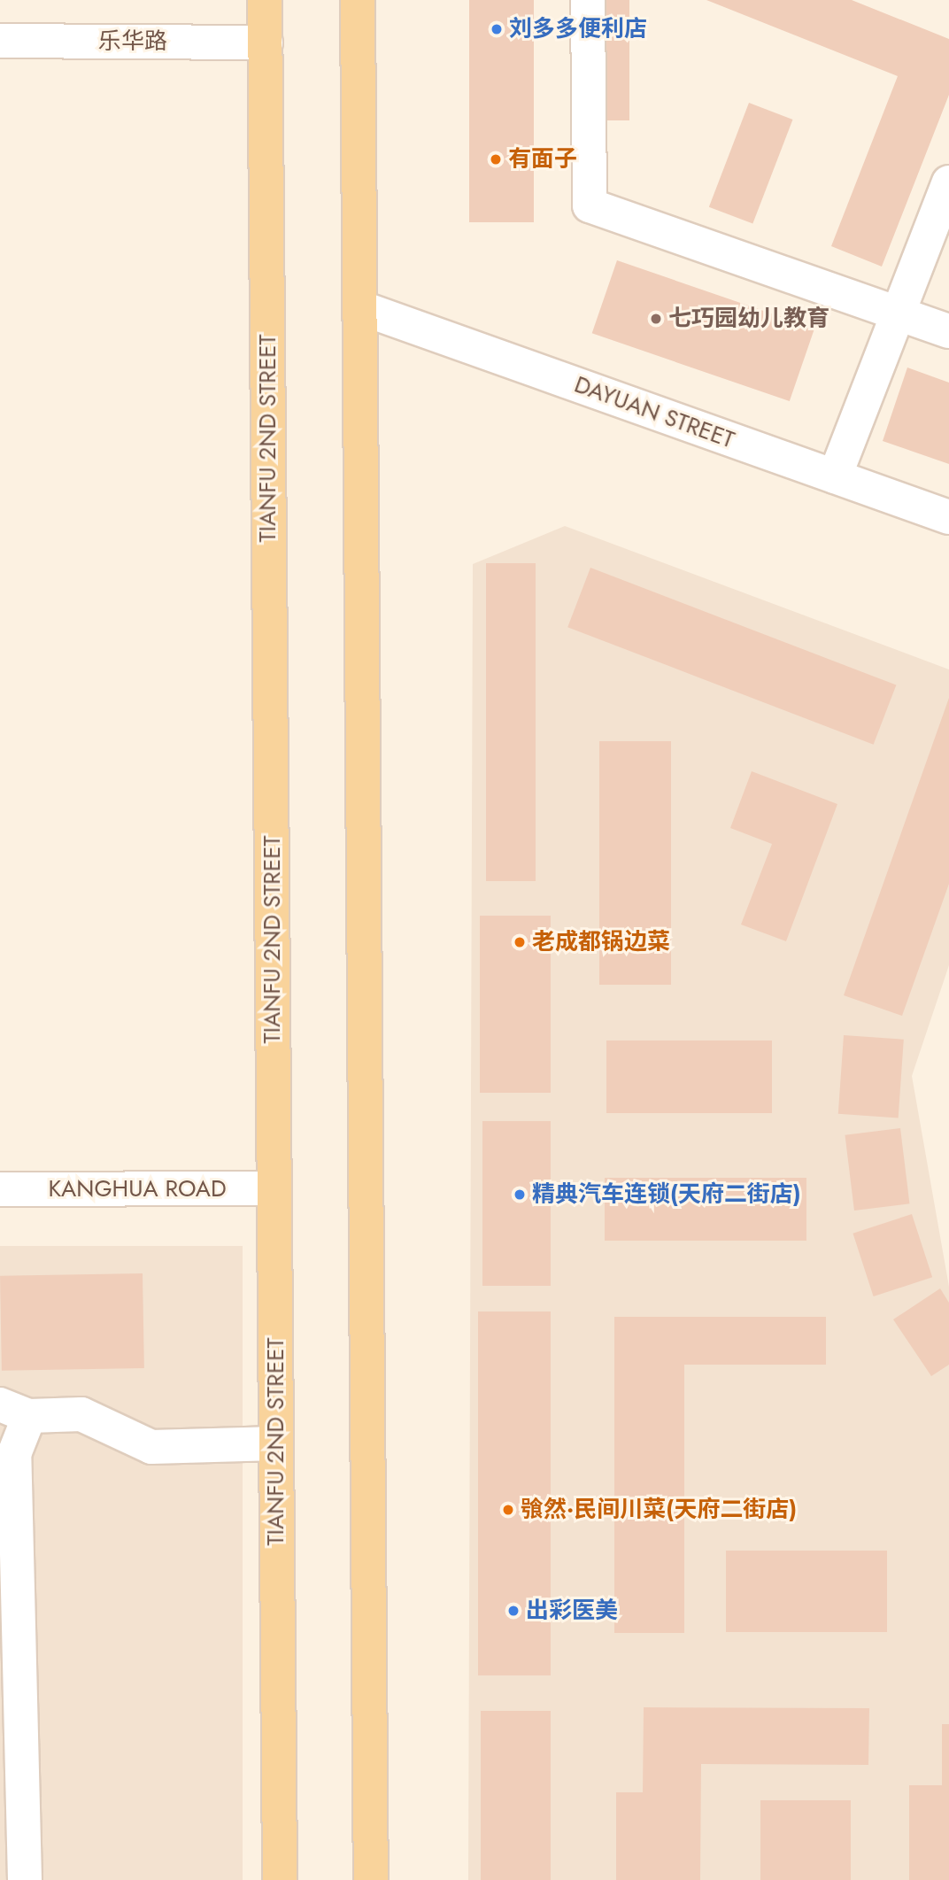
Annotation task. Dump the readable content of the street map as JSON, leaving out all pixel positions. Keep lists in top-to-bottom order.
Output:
{
  "streets": {
    "main road": ["TIANFU 2ND STREET"],
    "street": ["乐华路", "DAYUAN STREET", "KANGHUA ROAD"]
  },
  "crossings": [
    ["乐华路", "TIANFU 2ND STREET"],
    ["TIANFU 2ND STREET", "KANGHUA ROAD"]
  ],
  "places": [
    "刘多多便利店",
    "有面子",
    "七巧园幼儿教育",
    "老成都锅边菜",
    "精典汽车连锁(天府二街店)",
    "飸然·民间川菜(天府二街店)",
    "出彩医美"
  ]
}
